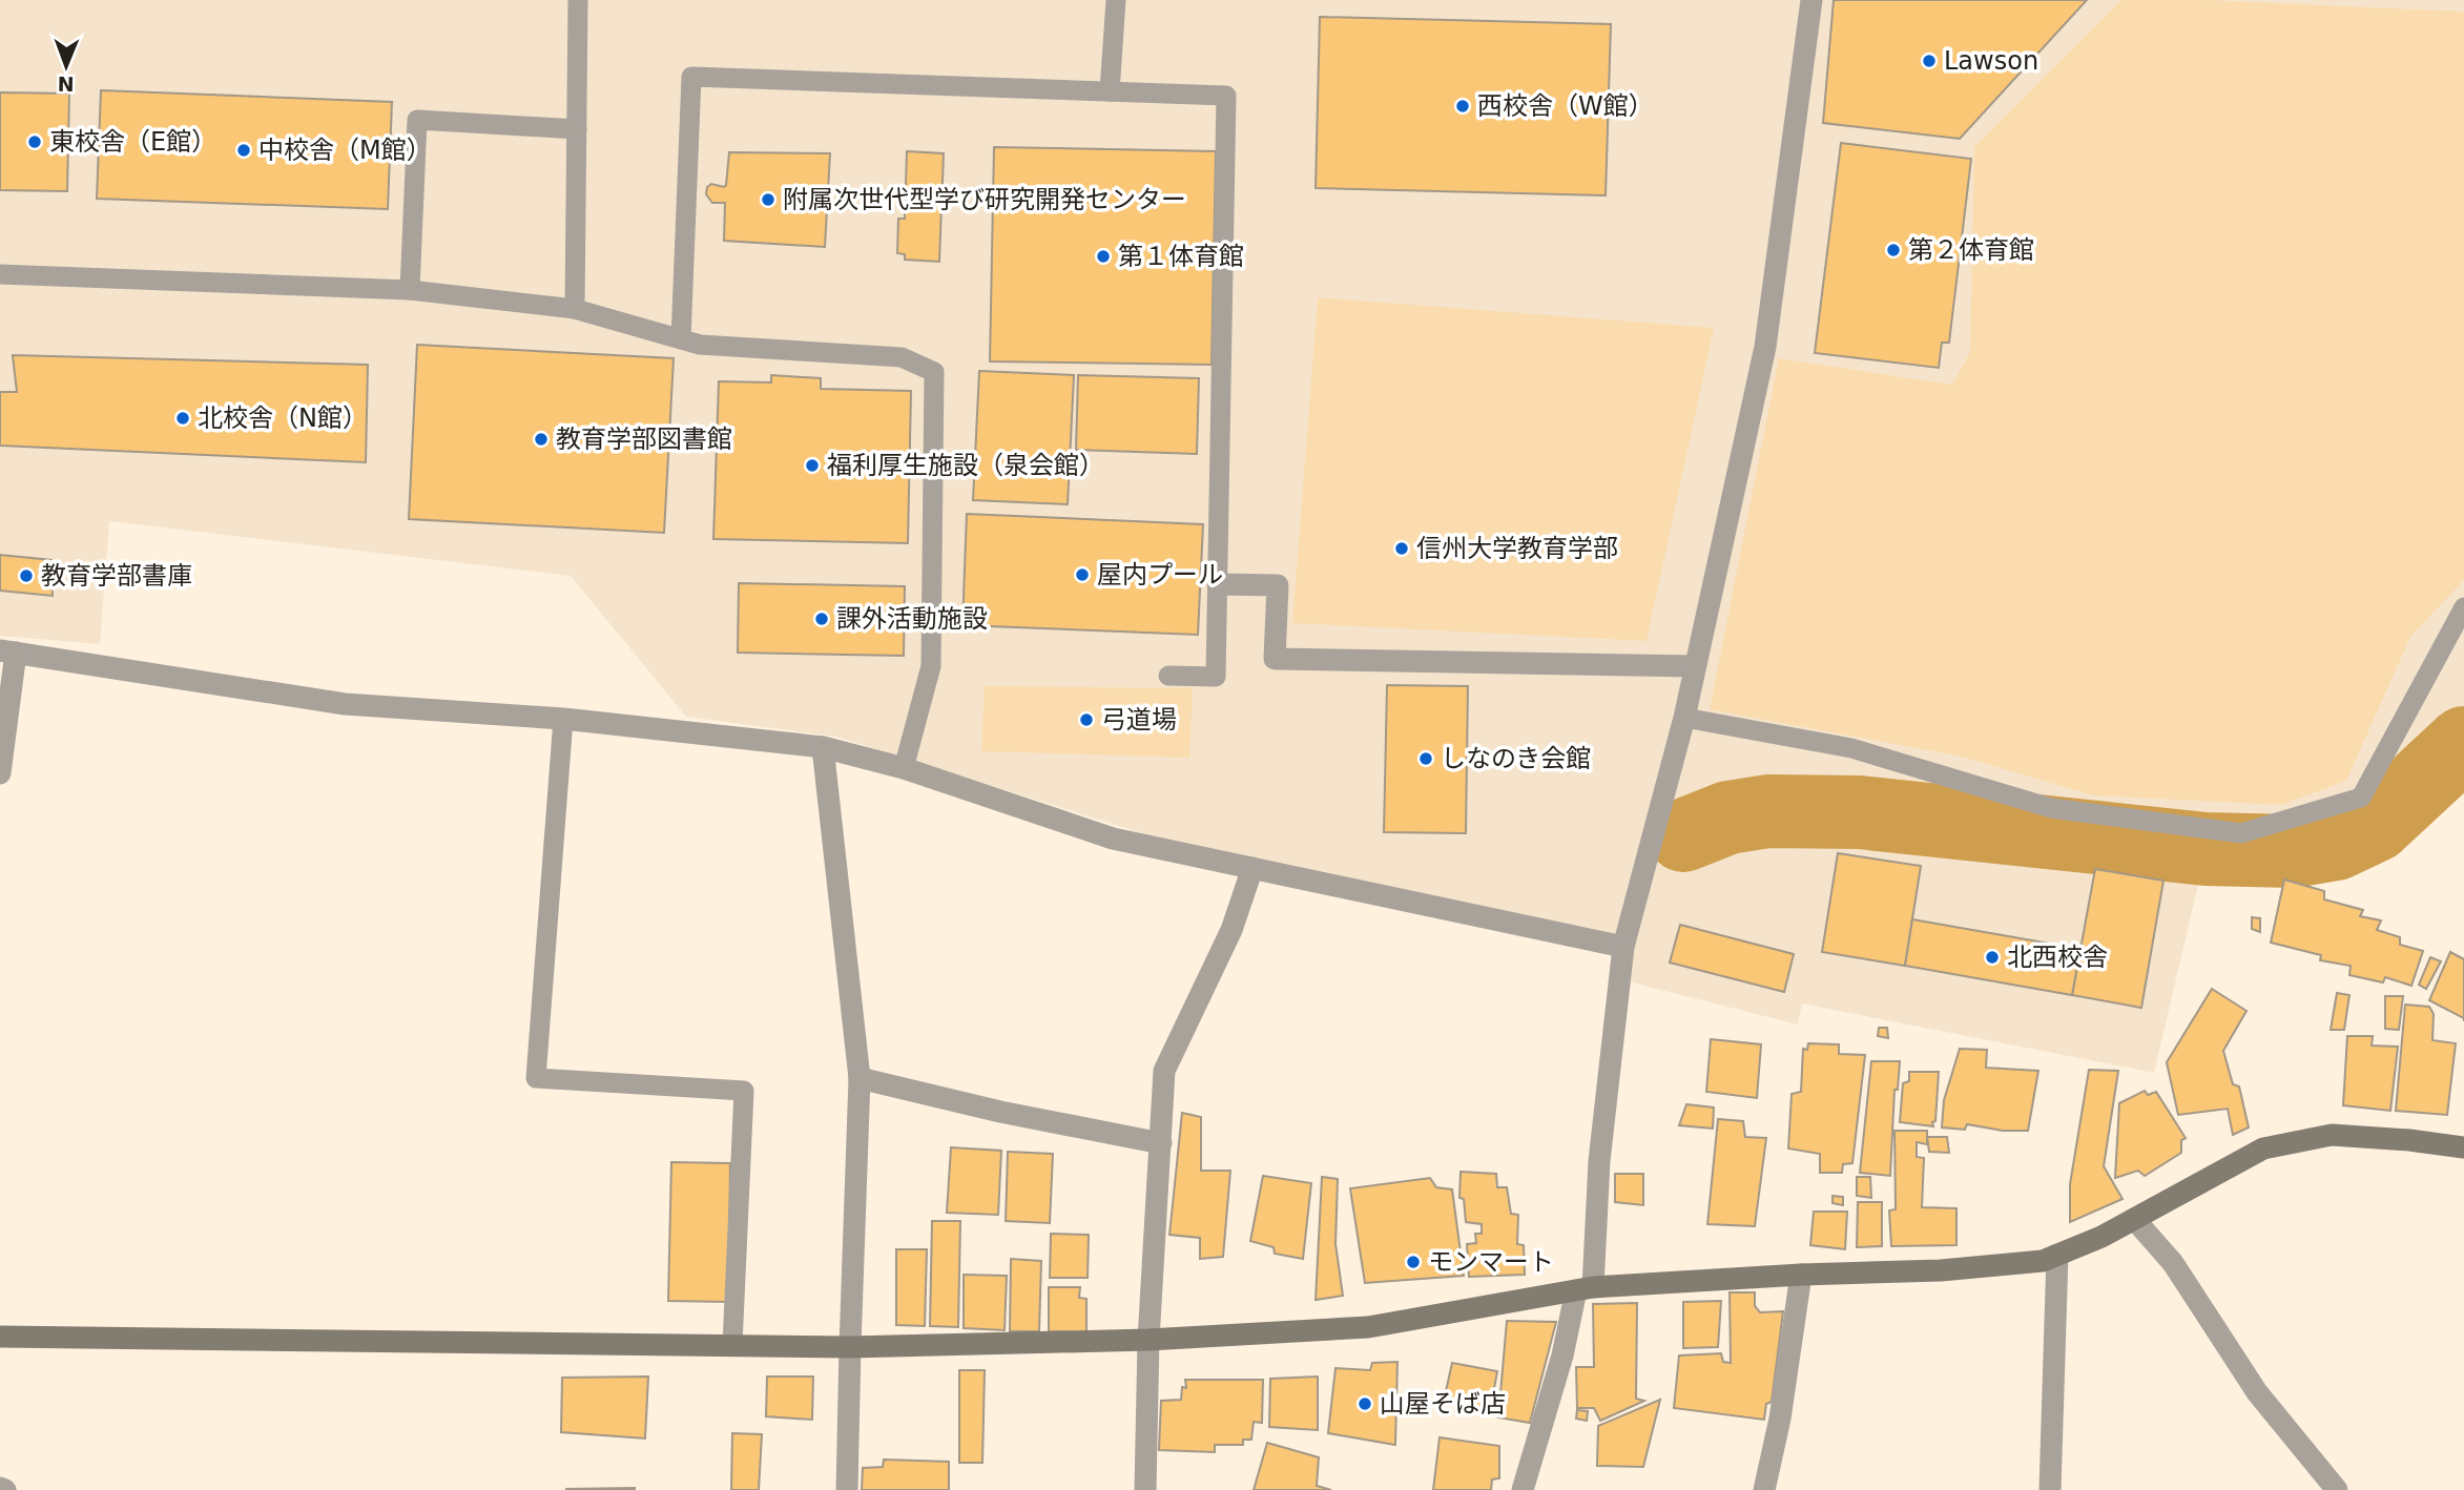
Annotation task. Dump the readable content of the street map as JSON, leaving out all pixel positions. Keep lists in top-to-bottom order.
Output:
{
  "places": [
    "Lawson",
    "西校舎（W館）",
    "東校舎（E館）",
    "中校舎（M館）",
    "附属次世代型学び研究開発センター",
    "第２体育館",
    "第１体育館",
    "北校舎（N館）",
    "教育学部図書館",
    "福利厚生施設（泉会館）",
    "信州大学教育学部",
    "屋内プール",
    "教育学部書庫",
    "課外活動施設",
    "弓道場",
    "しなのき会館",
    "北西校舎",
    "モンマート",
    "山屋そば店"
  ],
  "north": "bottom"
}
